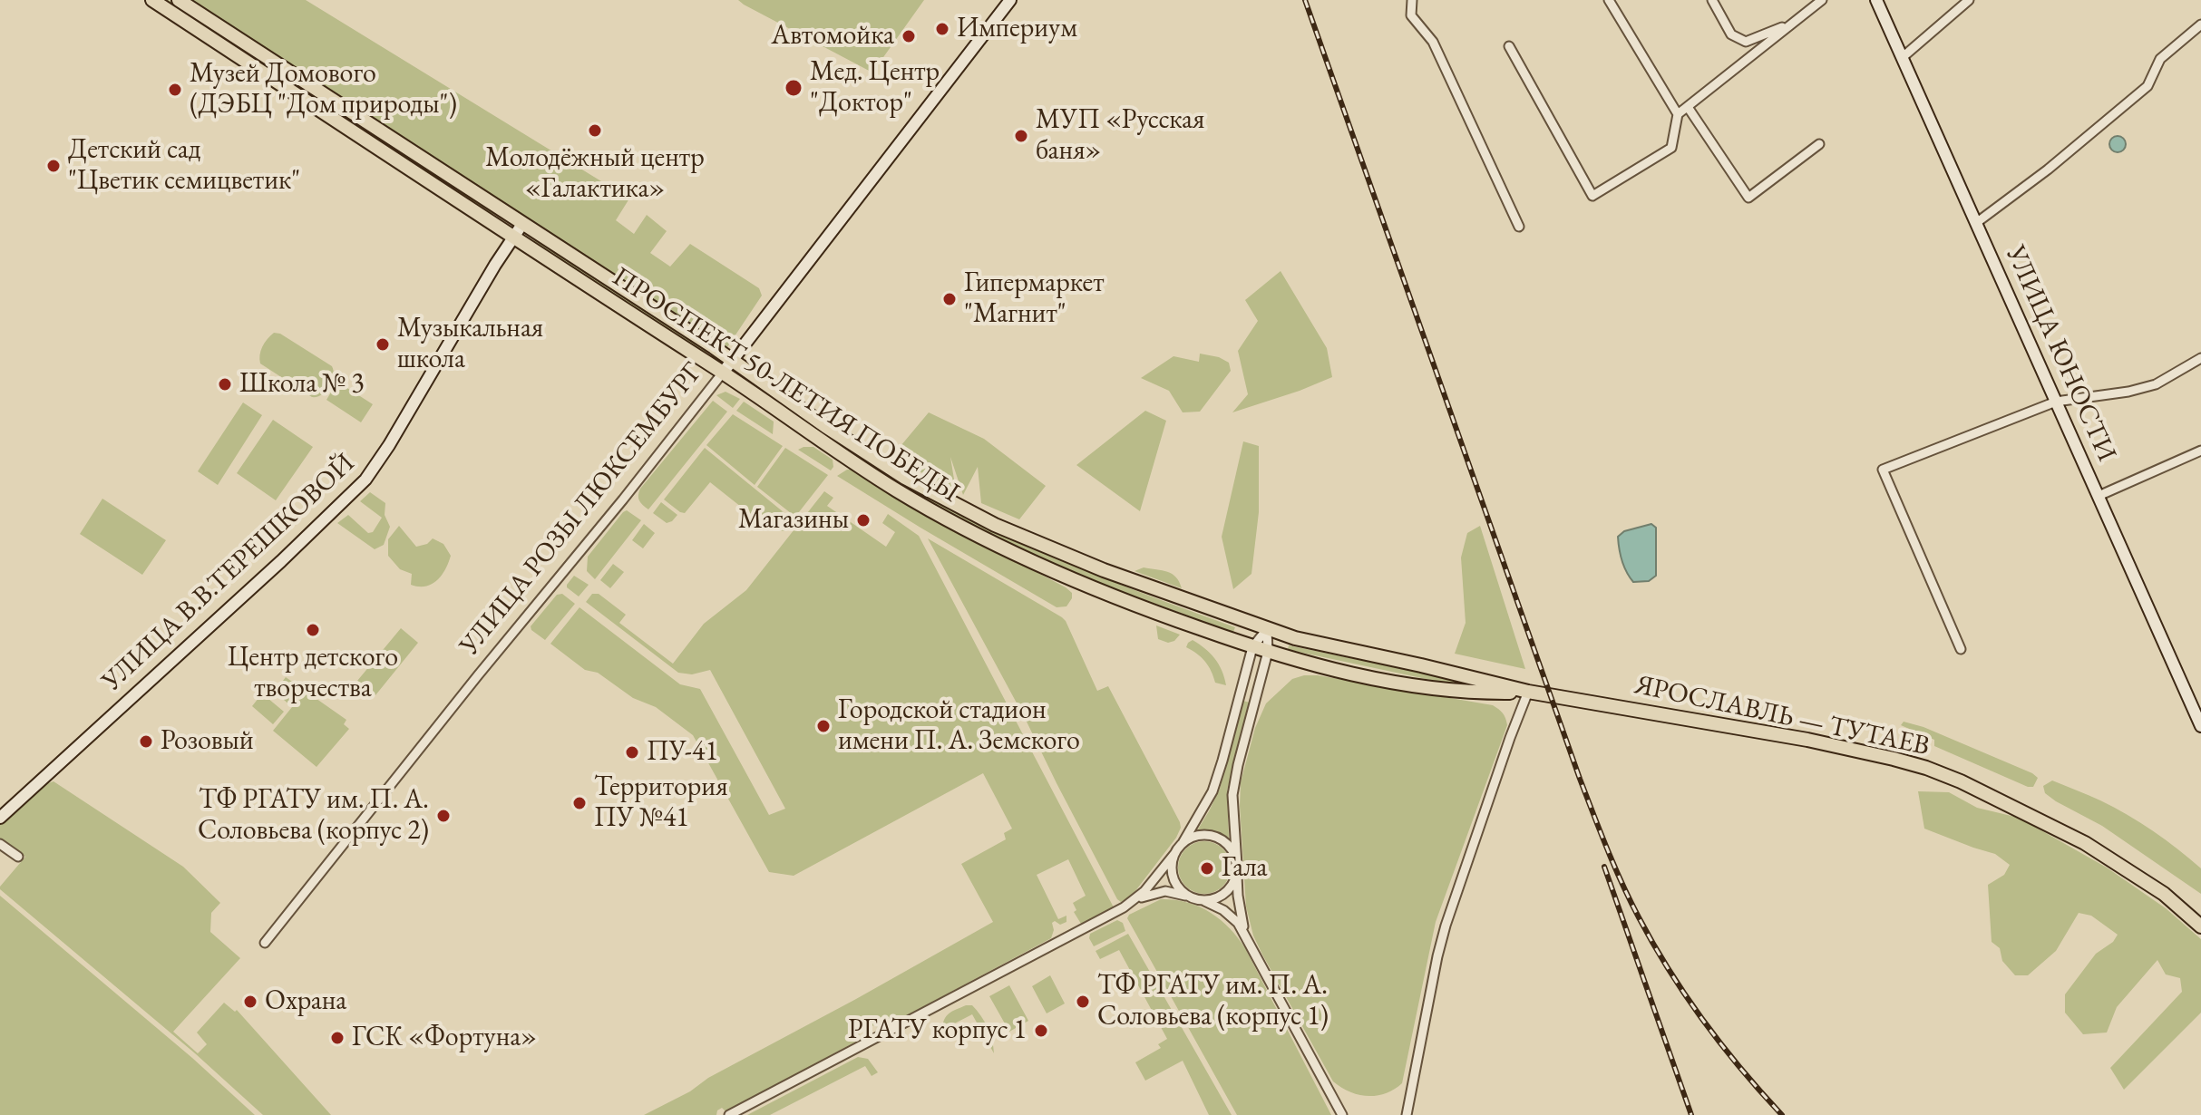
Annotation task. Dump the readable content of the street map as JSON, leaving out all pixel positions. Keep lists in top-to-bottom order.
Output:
{
  "streets": {
    "main road": ["ПРОСПЕКТ 50-ЛЕТИЯ ПОБЕДЫ", "ЯРОСЛАВЛЬ — ТУТАЕВ"],
    "street": ["УЛИЦА ЮНОСТИ", "УЛИЦА РОЗЫ ЛЮКСЕМБУРГ", "УЛИЦА В.В.ТЕРЕШКОВОЙ"]
  },
  "crossings": [
    ["ПРОСПЕКТ 50-ЛЕТИЯ ПОБЕДЫ", "УЛИЦА РОЗЫ ЛЮКСЕМБУРГ"],
    ["ПРОСПЕКТ 50-ЛЕТИЯ ПОБЕДЫ", "УЛИЦА В.В.ТЕРЕШКОВОЙ"],
    ["ПРОСПЕКТ 50-ЛЕТИЯ ПОБЕДЫ", "ЯРОСЛАВЛЬ — ТУТАЕВ"]
  ],
  "places": [
    "Империум",
    "Автомойка",
    "Мед. Центр \"Доктор\"",
    "Музей Домового (ДЭБЦ \"Дом природы\")",
    "Молодёжный центр «Галактика»",
    "МУП «Русская баня»",
    "Детский сад \"Цветик семицветик\"",
    "Гипермаркет \"Магнит\"",
    "Музыкальная школа",
    "Школа № 3",
    "Магазины",
    "Центр детского творчества",
    "Городской стадион имени П. А. Земского",
    "Розовый",
    "ПУ-41",
    "Территория ПУ №41",
    "ТФ РГАТУ им. П. А. Соловьева (корпус 2)",
    "Гала",
    "Охрана",
    "ТФ РГАТУ им. П. А. Соловьева (корпус 1)",
    "РГАТУ корпус 1",
    "ГСК «Фортуна»"
  ]
}
